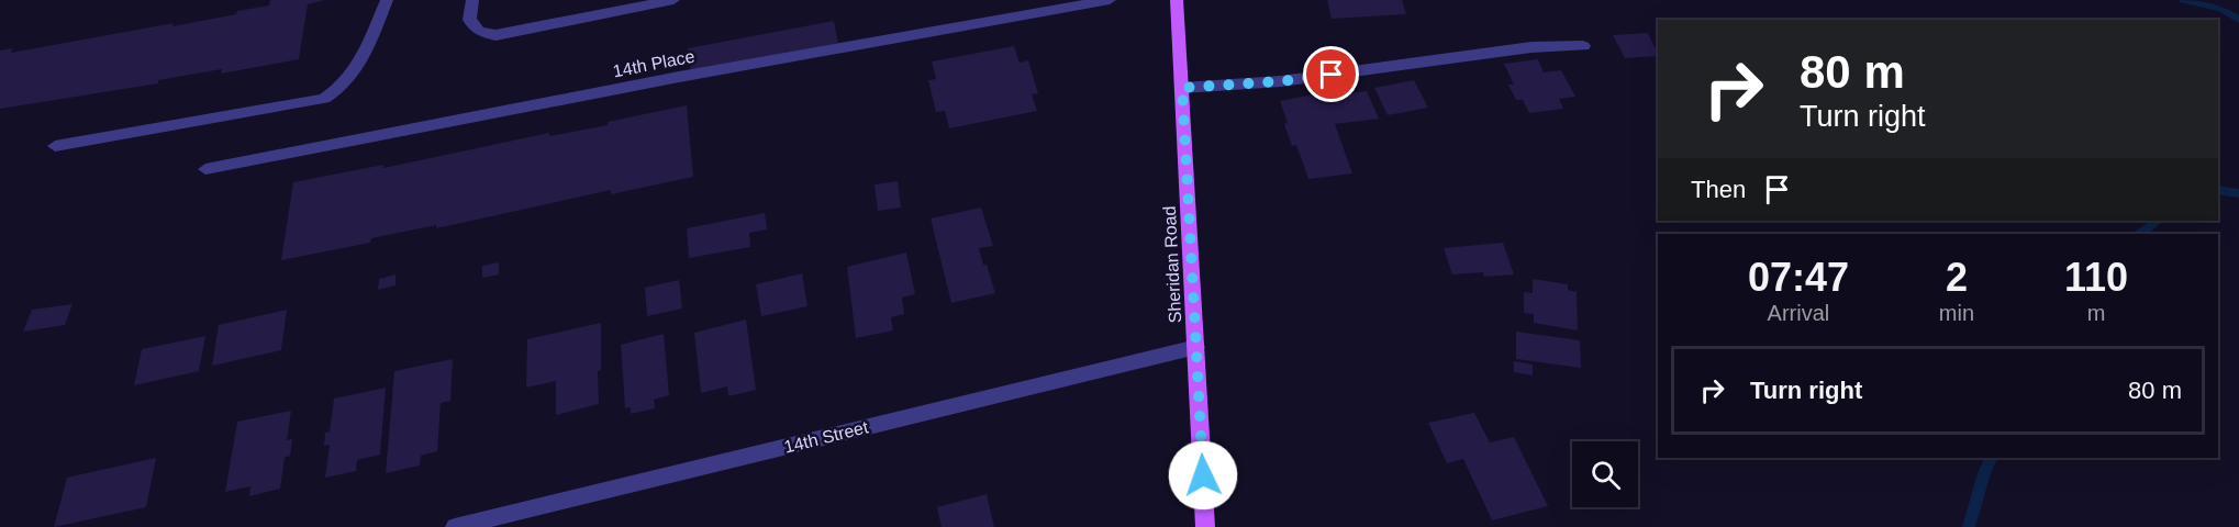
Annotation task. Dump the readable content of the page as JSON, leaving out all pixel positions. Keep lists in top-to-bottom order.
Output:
{
  "streets": {
    "main road": ["Sheridan Road"],
    "street": ["14th Place", "14th Street"]
  },
  "crossings": [
    ["Sheridan Road", "14th Street"]
  ],
  "page": {
    "turn": ["80 m", "Turn right"],
    "then": "Then",
    "eta": [
      "07:47",
      "Arrival",
      "2",
      "min",
      "110",
      "m"
    ],
    "list": [
      {
        "name": "Turn right",
        "value": "80 m"
      }
    ]
  }
}
